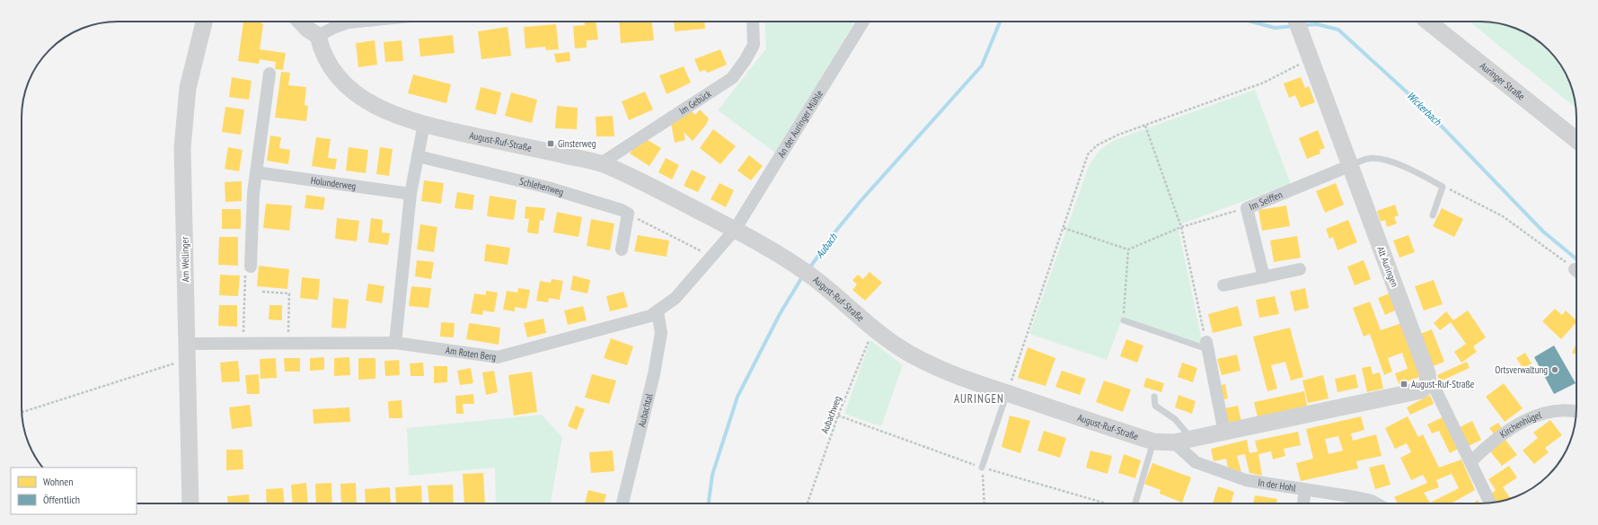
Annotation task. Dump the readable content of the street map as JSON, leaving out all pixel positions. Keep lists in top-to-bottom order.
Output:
{
  "streets": {
    "street": [
      "Auringer Straße",
      "Im Gebück",
      "An der Auringer Mühle",
      "August-Ruf-Straße",
      "Holunderweg",
      "Schlehenweg",
      "Im Seiffen",
      "Am Wellinger",
      "Alt Auringen",
      "Am Roten Berg",
      "Aubachtal",
      "Kirchenhügel",
      "In der Hohl"
    ],
    "path": ["Aubachweg"]
  },
  "crossings": [
    ["Im Gebück", "August-Ruf-Straße"],
    ["An der Auringer Mühle", "August-Ruf-Straße"],
    ["An der Auringer Mühle", "Am Roten Berg"],
    ["August-Ruf-Straße", "Alt Auringen"],
    ["August-Ruf-Straße", "Am Roten Berg"],
    ["August-Ruf-Straße", "Aubachweg"],
    ["August-Ruf-Straße", "In der Hohl"],
    ["Im Seiffen", "Alt Auringen"],
    ["Am Wellinger", "Am Roten Berg"],
    ["Alt Auringen", "Kirchenhügel"],
    ["Am Roten Berg", "Aubachtal"]
  ],
  "districts": ["AURINGEN"],
  "water": ["Wickerbach", "Aubach"],
  "places": {
    "transit": ["Ginsterweg", "August-Ruf-Straße"],
    "other": ["Ortsverwaltung"]
  },
  "legend": ["Wohnen", "Öffentlich"]
}
